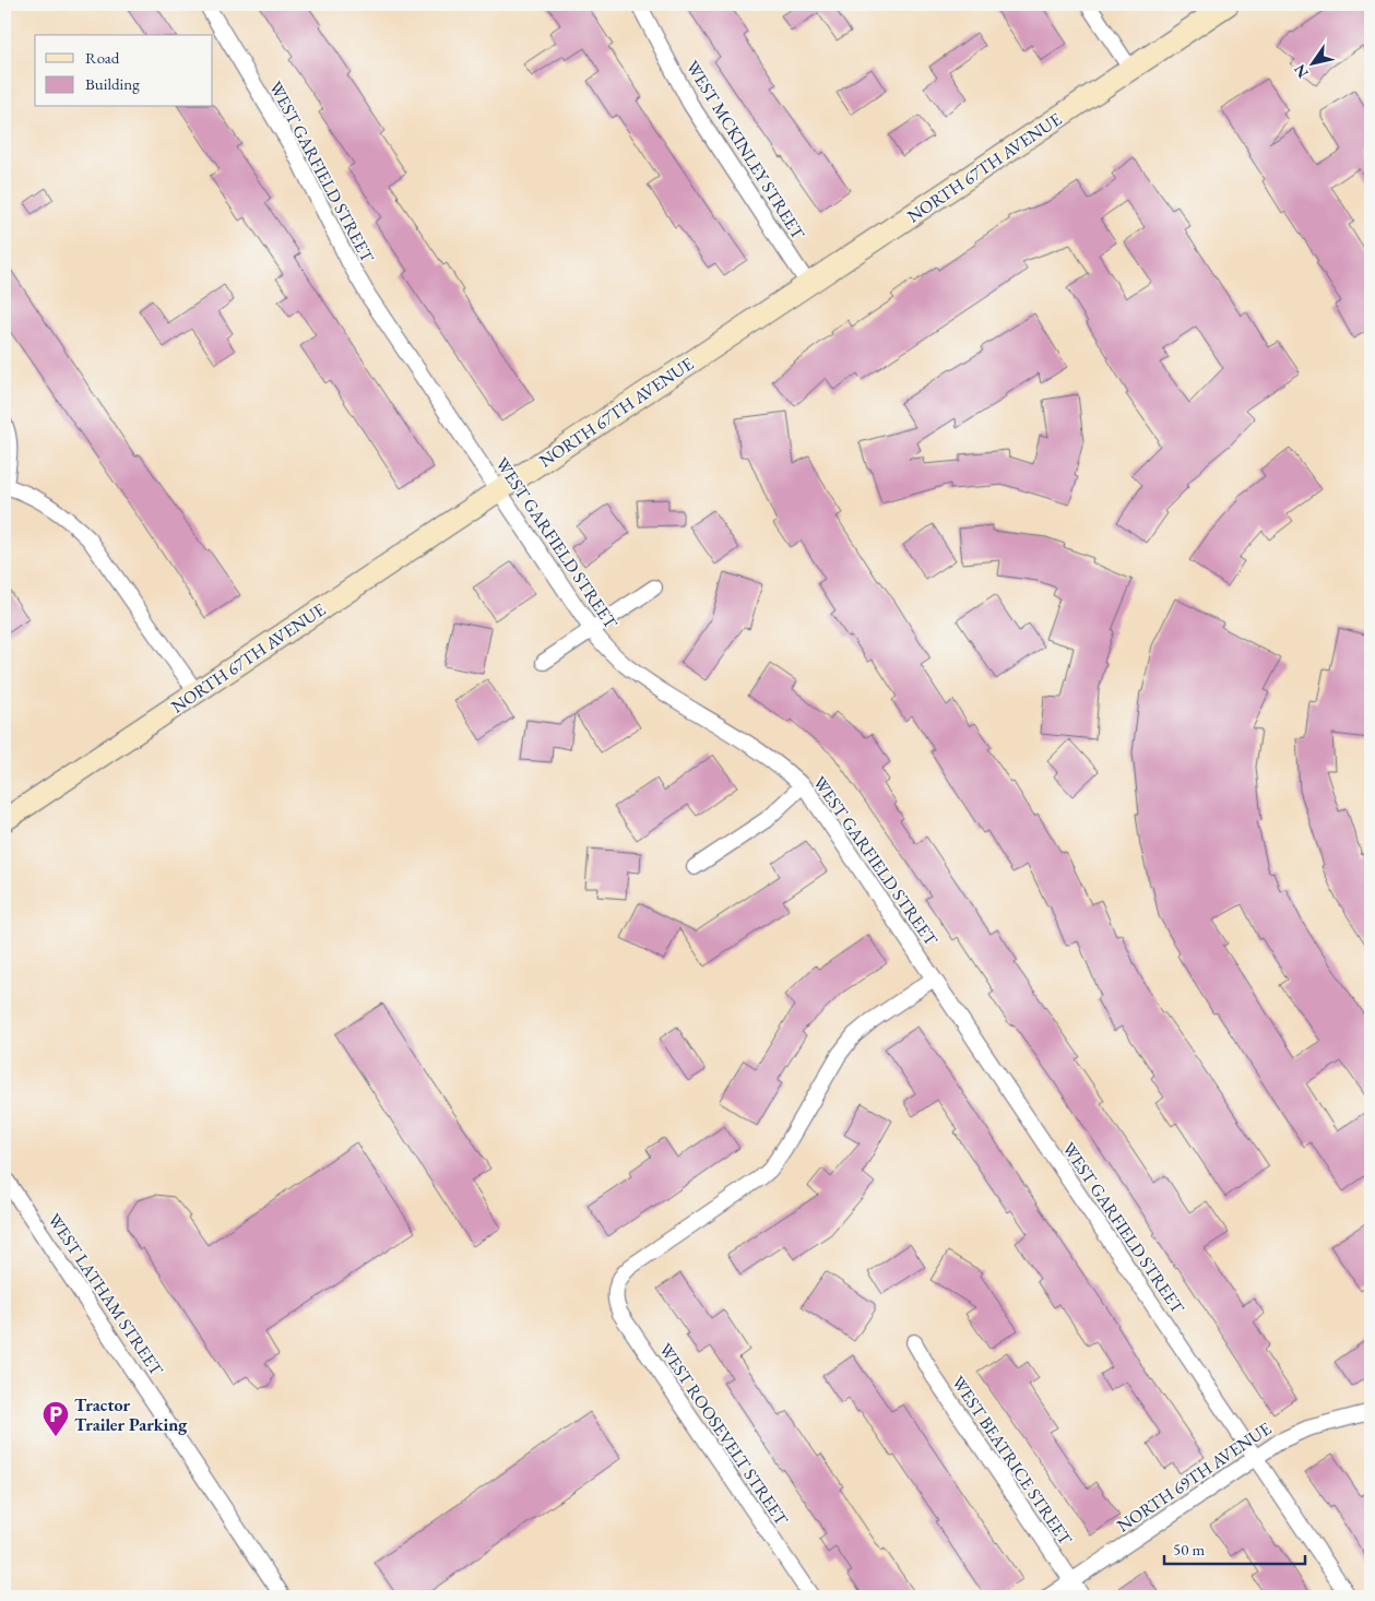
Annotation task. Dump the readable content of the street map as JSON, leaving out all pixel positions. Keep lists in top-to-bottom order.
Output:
{
  "streets": {
    "main road": ["NORTH 67TH AVENUE"],
    "street": [
      "WEST MCKINLEY STREET",
      "WEST GARFIELD STREET",
      "WEST LATHAM STREET",
      "WEST ROOSEVELT STREET",
      "WEST BEATRICE STREET",
      "NORTH 69TH AVENUE"
    ]
  },
  "crossings": [
    ["WEST MCKINLEY STREET", "NORTH 67TH AVENUE"],
    ["NORTH 67TH AVENUE", "WEST GARFIELD STREET"],
    ["WEST GARFIELD STREET", "WEST ROOSEVELT STREET"],
    ["WEST GARFIELD STREET", "NORTH 69TH AVENUE"],
    ["WEST BEATRICE STREET", "NORTH 69TH AVENUE"]
  ],
  "places": {
    "parking": ["Tractor Trailer Parking"]
  },
  "legend": ["Road", "Building"],
  "scale_bar": "50 m",
  "north": "bottom left"
}
